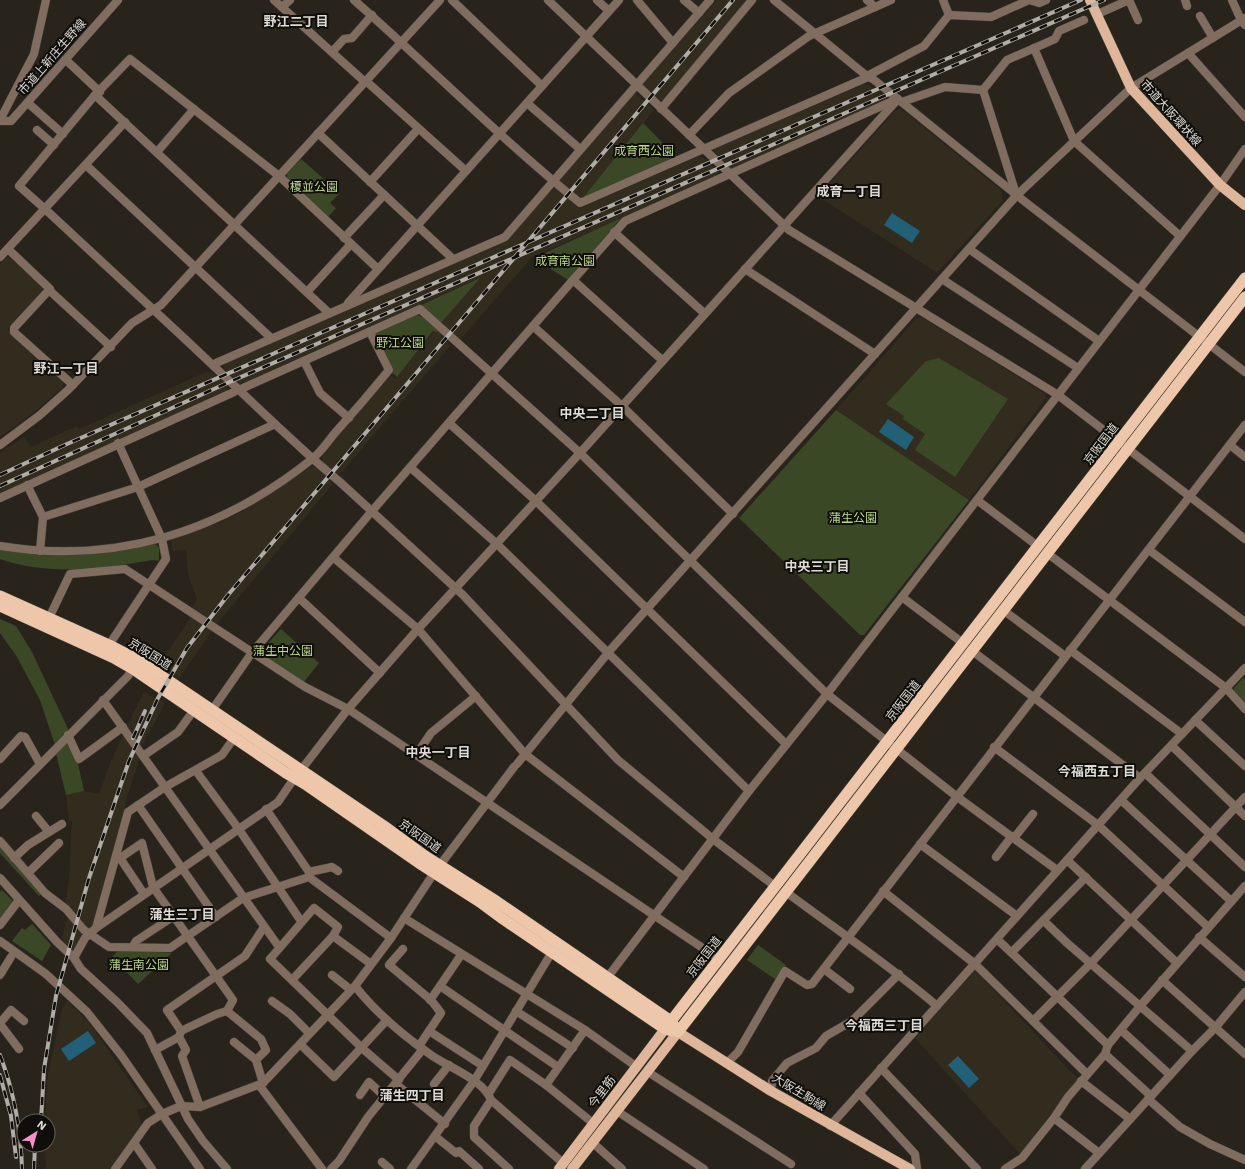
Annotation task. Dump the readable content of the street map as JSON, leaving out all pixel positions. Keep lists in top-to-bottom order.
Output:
{
  "streets": {
    "highway": ["京阪国道"],
    "main road": ["市道大阪環状線", "今里筋", "大阪生駒線"],
    "street": ["市道上新庄生野線"]
  },
  "crossings": [
    ["京阪国道", "今里筋"],
    ["京阪国道", "大阪生駒線"],
    ["今里筋", "大阪生駒線"]
  ],
  "districts": [
    "野江二丁目",
    "成育一丁目",
    "野江一丁目",
    "中央二丁目",
    "中央三丁目",
    "中央一丁目",
    "今福西五丁目",
    "蒲生三丁目",
    "今福西三丁目",
    "蒲生四丁目"
  ],
  "parks": [
    "成育西公園",
    "榎並公園",
    "成育南公園",
    "野江公園",
    "蒲生公園",
    "蒲生中公園",
    "蒲生南公園"
  ],
  "north": "top right"
}
